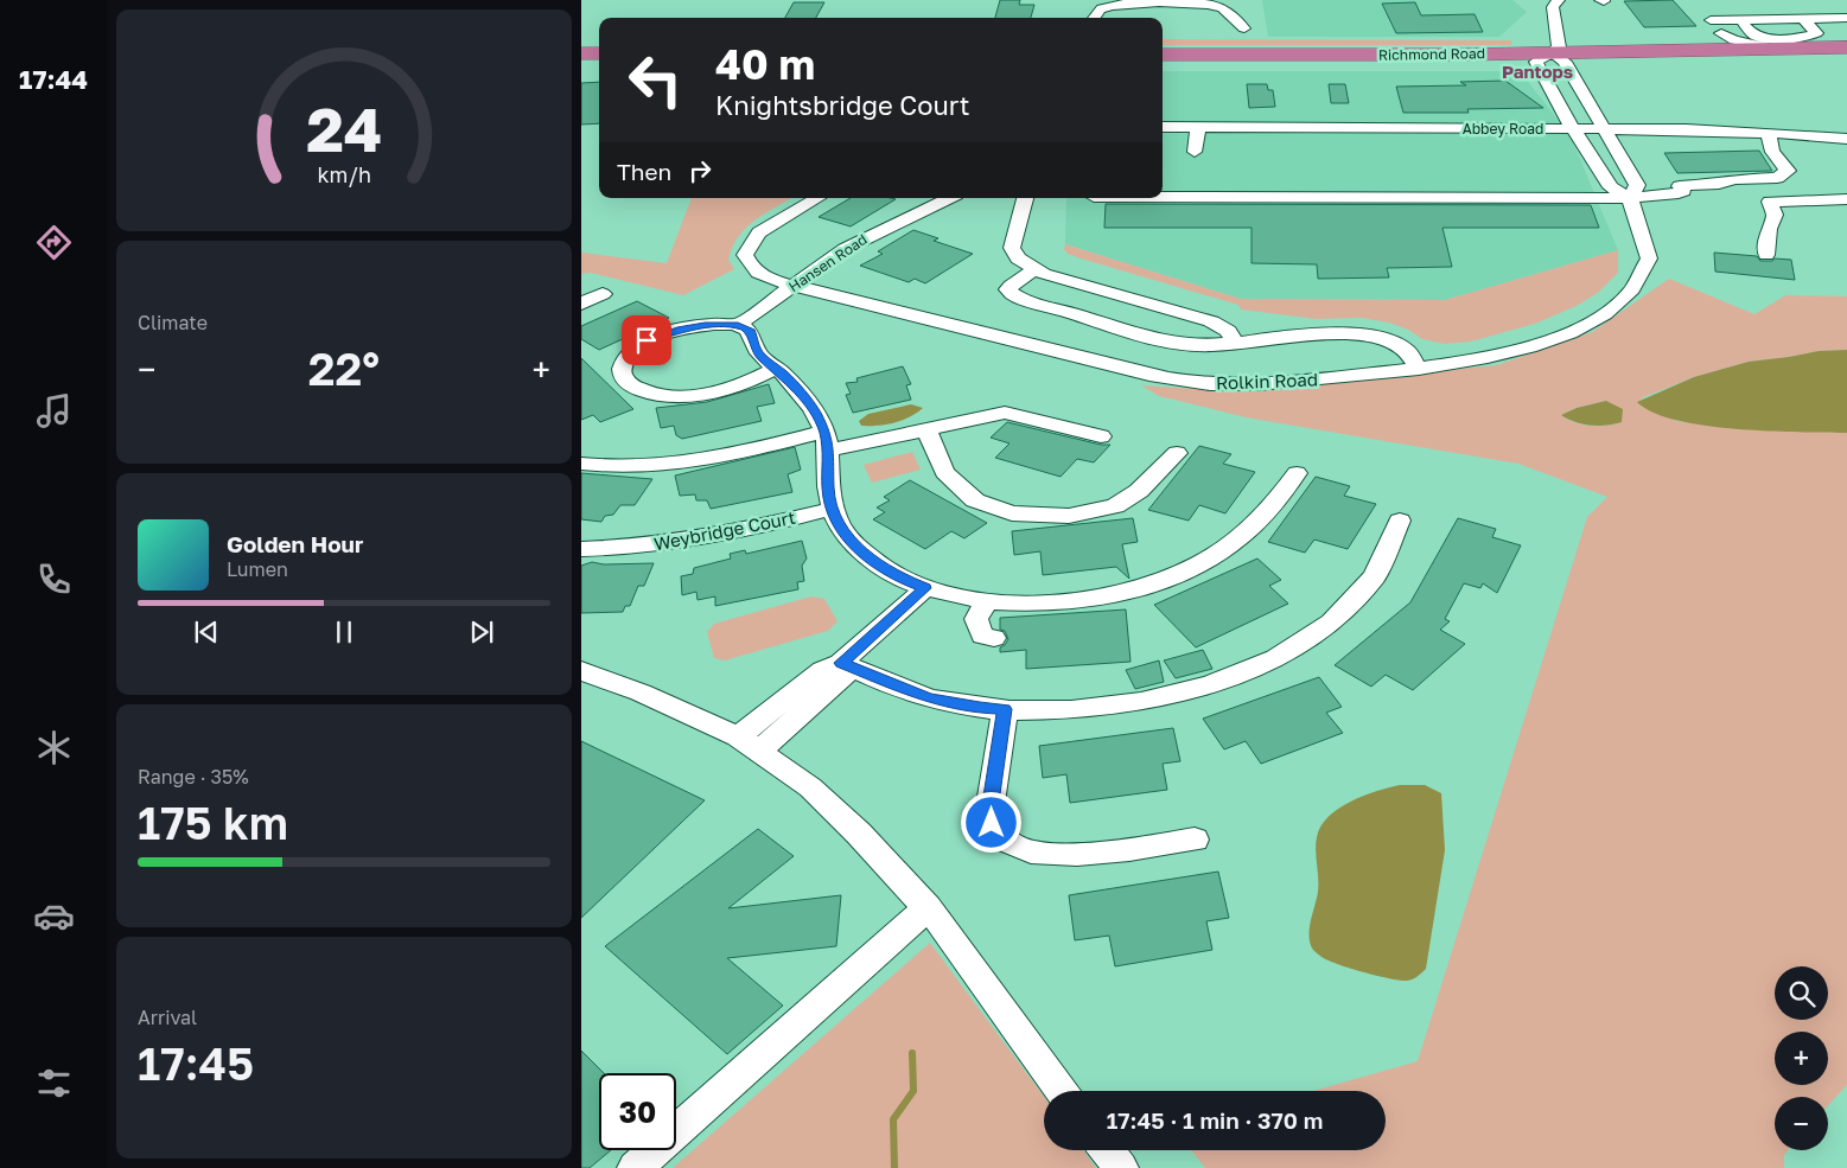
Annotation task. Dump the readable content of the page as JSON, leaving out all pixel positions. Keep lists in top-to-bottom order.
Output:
{
  "streets": {
    "highway": ["Richmond Road"],
    "street": [
      "Abbey Road",
      "Hansen Road",
      "Rolkin Road",
      "Weybridge Court"
    ]
  },
  "crossings": [
    ["Richmond Road", "Rolkin Road"],
    ["Abbey Road", "Rolkin Road"],
    ["Hansen Road", "Rolkin Road"]
  ],
  "districts": ["Pantops"],
  "page": {
    "tabs": "17:44",
    "turn": ["40 m", "Knightsbridge Court"],
    "then": "Then",
    "tile": [
      "Climate",
      ["Range · 35%", "175 km"],
      ["Arrival", "17:45"]
    ],
    "heat": ["−", "22°", "+"],
    "song": ["Golden Hour", "Lumen"],
    "map_buttons": ["+", "−"],
    "limit": "30",
    "trip": "17:45 · 1 min · 370 m",
    "gauge": ["24", "km/h"]
  }
}
